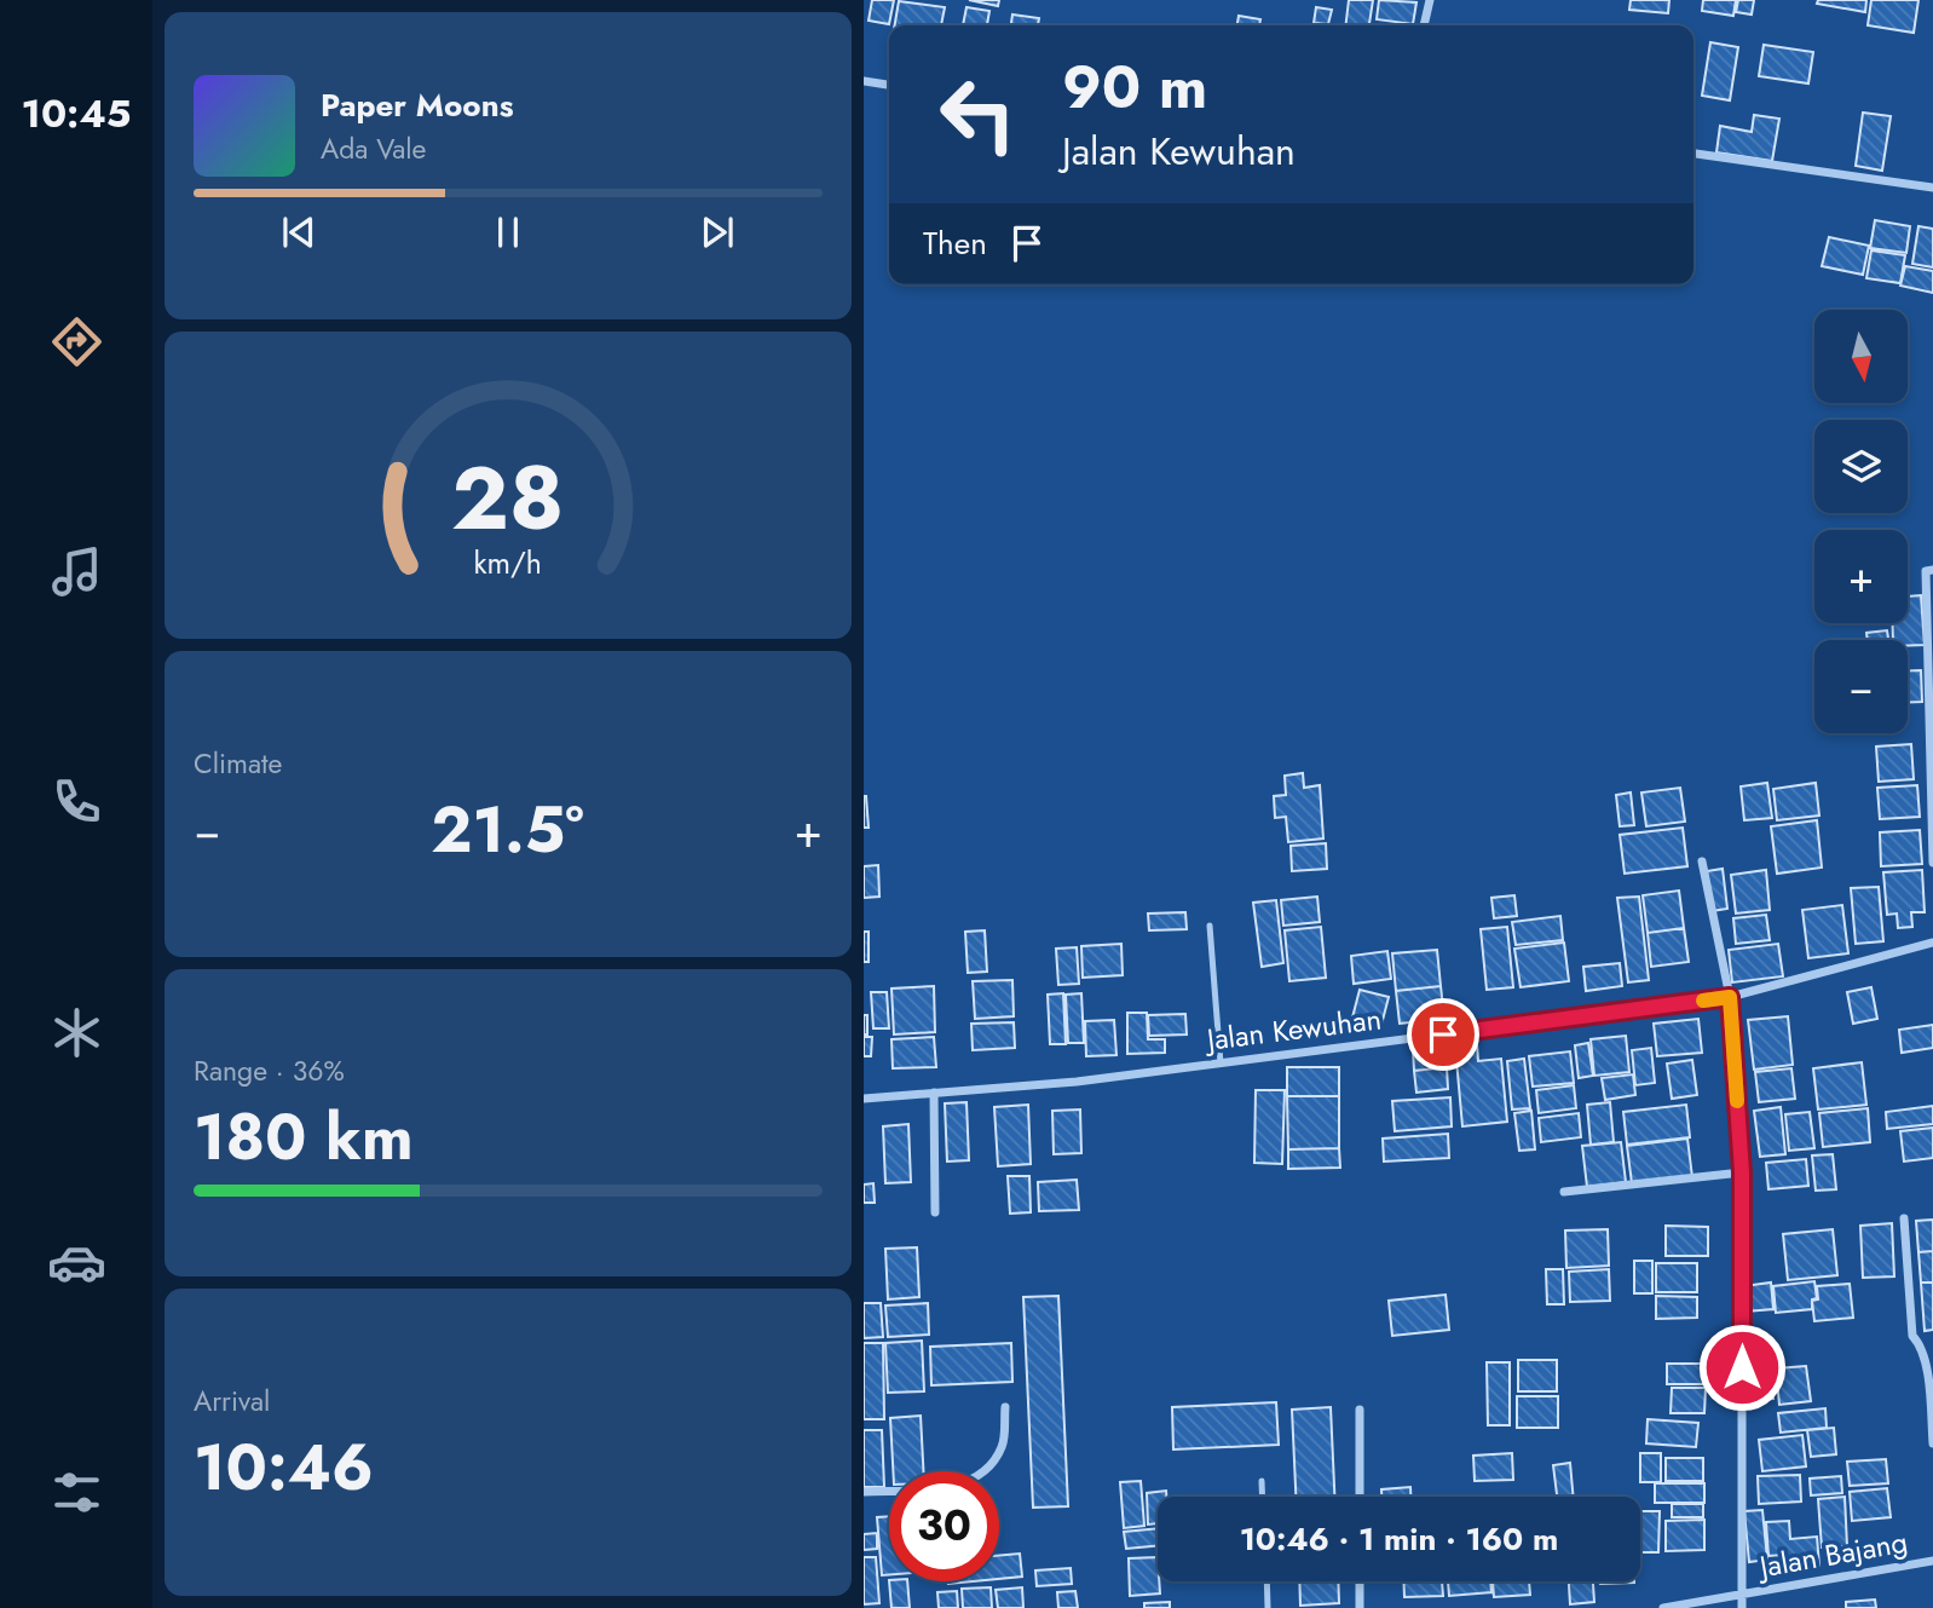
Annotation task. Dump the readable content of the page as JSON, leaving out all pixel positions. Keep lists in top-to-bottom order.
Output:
{
  "streets": {
    "street": ["Jalan Kewuhan", "Jalan Bajang"]
  },
  "north": "bottom",
  "page": {
    "tabs": "10:45",
    "turn": ["90 m", "Jalan Kewuhan"],
    "song": ["Paper Moons", "Ada Vale"],
    "then": "Then",
    "map_buttons": ["+", "−"],
    "tile": [
      "Climate",
      ["Range · 36%", "180 km"],
      ["Arrival", "10:46"]
    ],
    "heat": ["−", "21.5°", "+"],
    "limit": "30",
    "trip": "10:46 · 1 min · 160 m",
    "gauge": ["28", "km/h"]
  }
}
